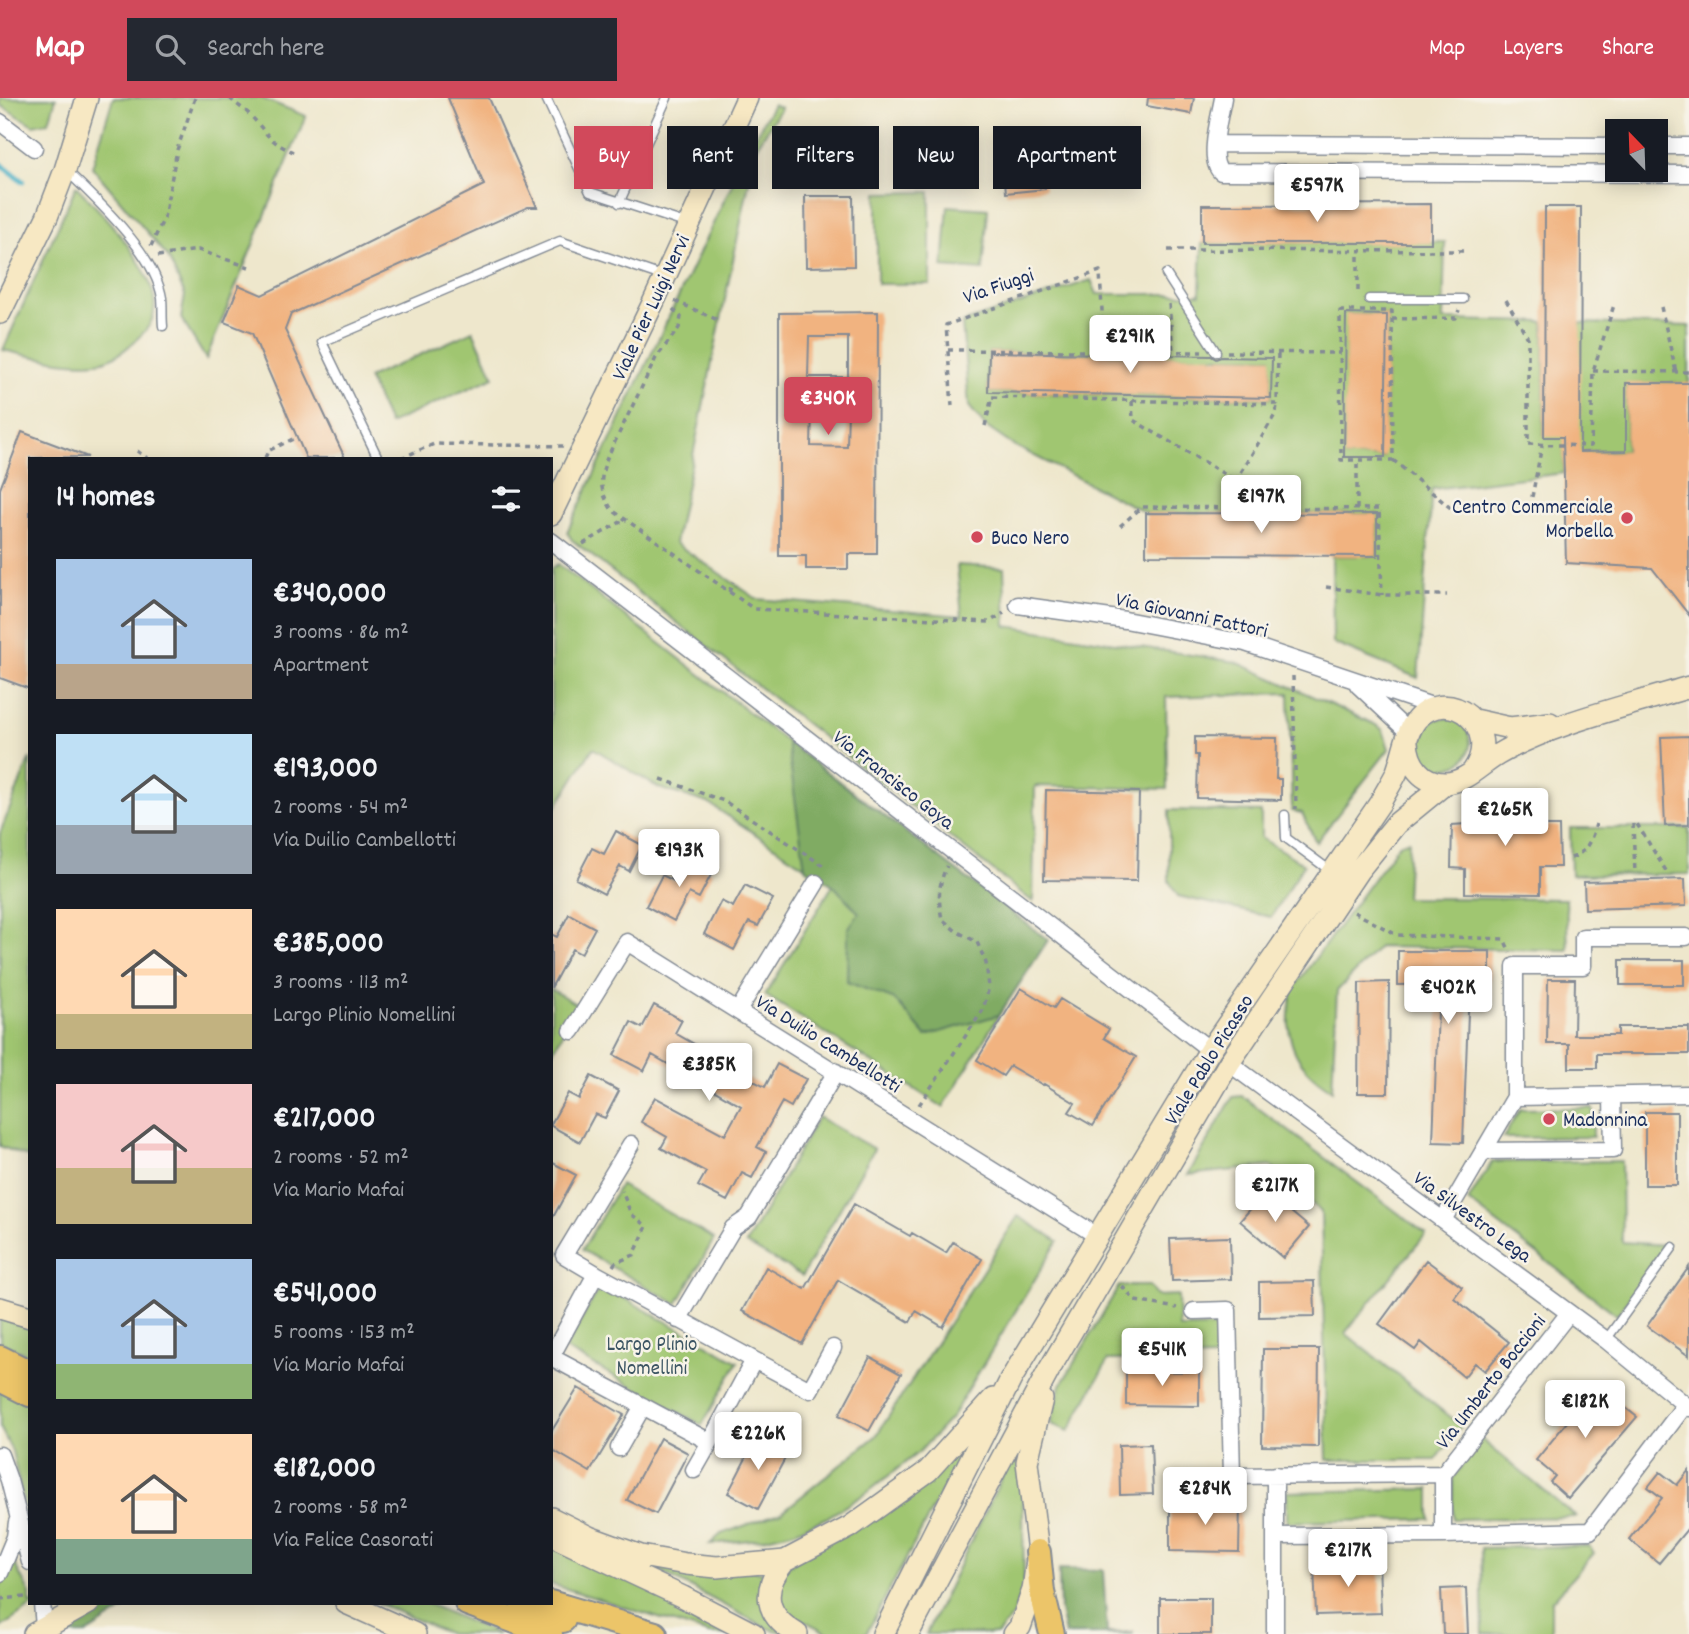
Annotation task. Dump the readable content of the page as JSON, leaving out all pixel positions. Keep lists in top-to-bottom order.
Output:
{
  "streets": {
    "street": [
      "Viale Pier Luigi Nervi",
      "Via Giovanni Fattori",
      "Via Francisco Goya",
      "Via Duilio Cambellotti",
      "Viale Pablo Picasso",
      "Via Silvestro Lega",
      "Via Umberto Boccioni"
    ],
    "path": ["Via Fiuggi"]
  },
  "crossings": [
    ["Via Giovanni Fattori", "Viale Pablo Picasso"],
    ["Via Francisco Goya", "Viale Pablo Picasso"],
    ["Via Duilio Cambellotti", "Viale Pablo Picasso"],
    ["Viale Pablo Picasso", "Via Silvestro Lega"],
    ["Via Silvestro Lega", "Via Umberto Boccioni"]
  ],
  "parks": ["Largo Plinio Nomellini"],
  "places": ["Centro Commerciale Morbella", "Buco Nero", "Madonnina"],
  "north": "top left",
  "page": {
    "header": "Map",
    "search": "Search here",
    "nav": ["Map", "Layers", "Share"],
    "chip": [
      "Buy",
      "Rent",
      "Filters",
      "New",
      "Apartment"
    ],
    "price": [
      "€597K",
      "€291K",
      "€340K",
      "€197K",
      "€265K",
      "€193K",
      "€402K",
      "€385K",
      "€217K",
      "€541K",
      "€182K",
      "€226K",
      "€284K",
      "€217K"
    ],
    "heading": "14 homes",
    "list": [
      {
        "name": "€340,000",
        "note": "3 rooms · 86 m² · Apartment"
      },
      {
        "name": "€193,000",
        "note": "2 rooms · 54 m² · Via Duilio Cambellotti"
      },
      {
        "name": "€385,000",
        "note": "3 rooms · 113 m² · Largo Plinio Nomellini"
      },
      {
        "name": "€217,000",
        "note": "2 rooms · 52 m² · Via Mario Mafai"
      },
      {
        "name": "€541,000",
        "note": "5 rooms · 153 m² · Via Mario Mafai"
      },
      {
        "name": "€182,000",
        "note": "2 rooms · 58 m² · Via Felice Casorati"
      }
    ]
  }
}
